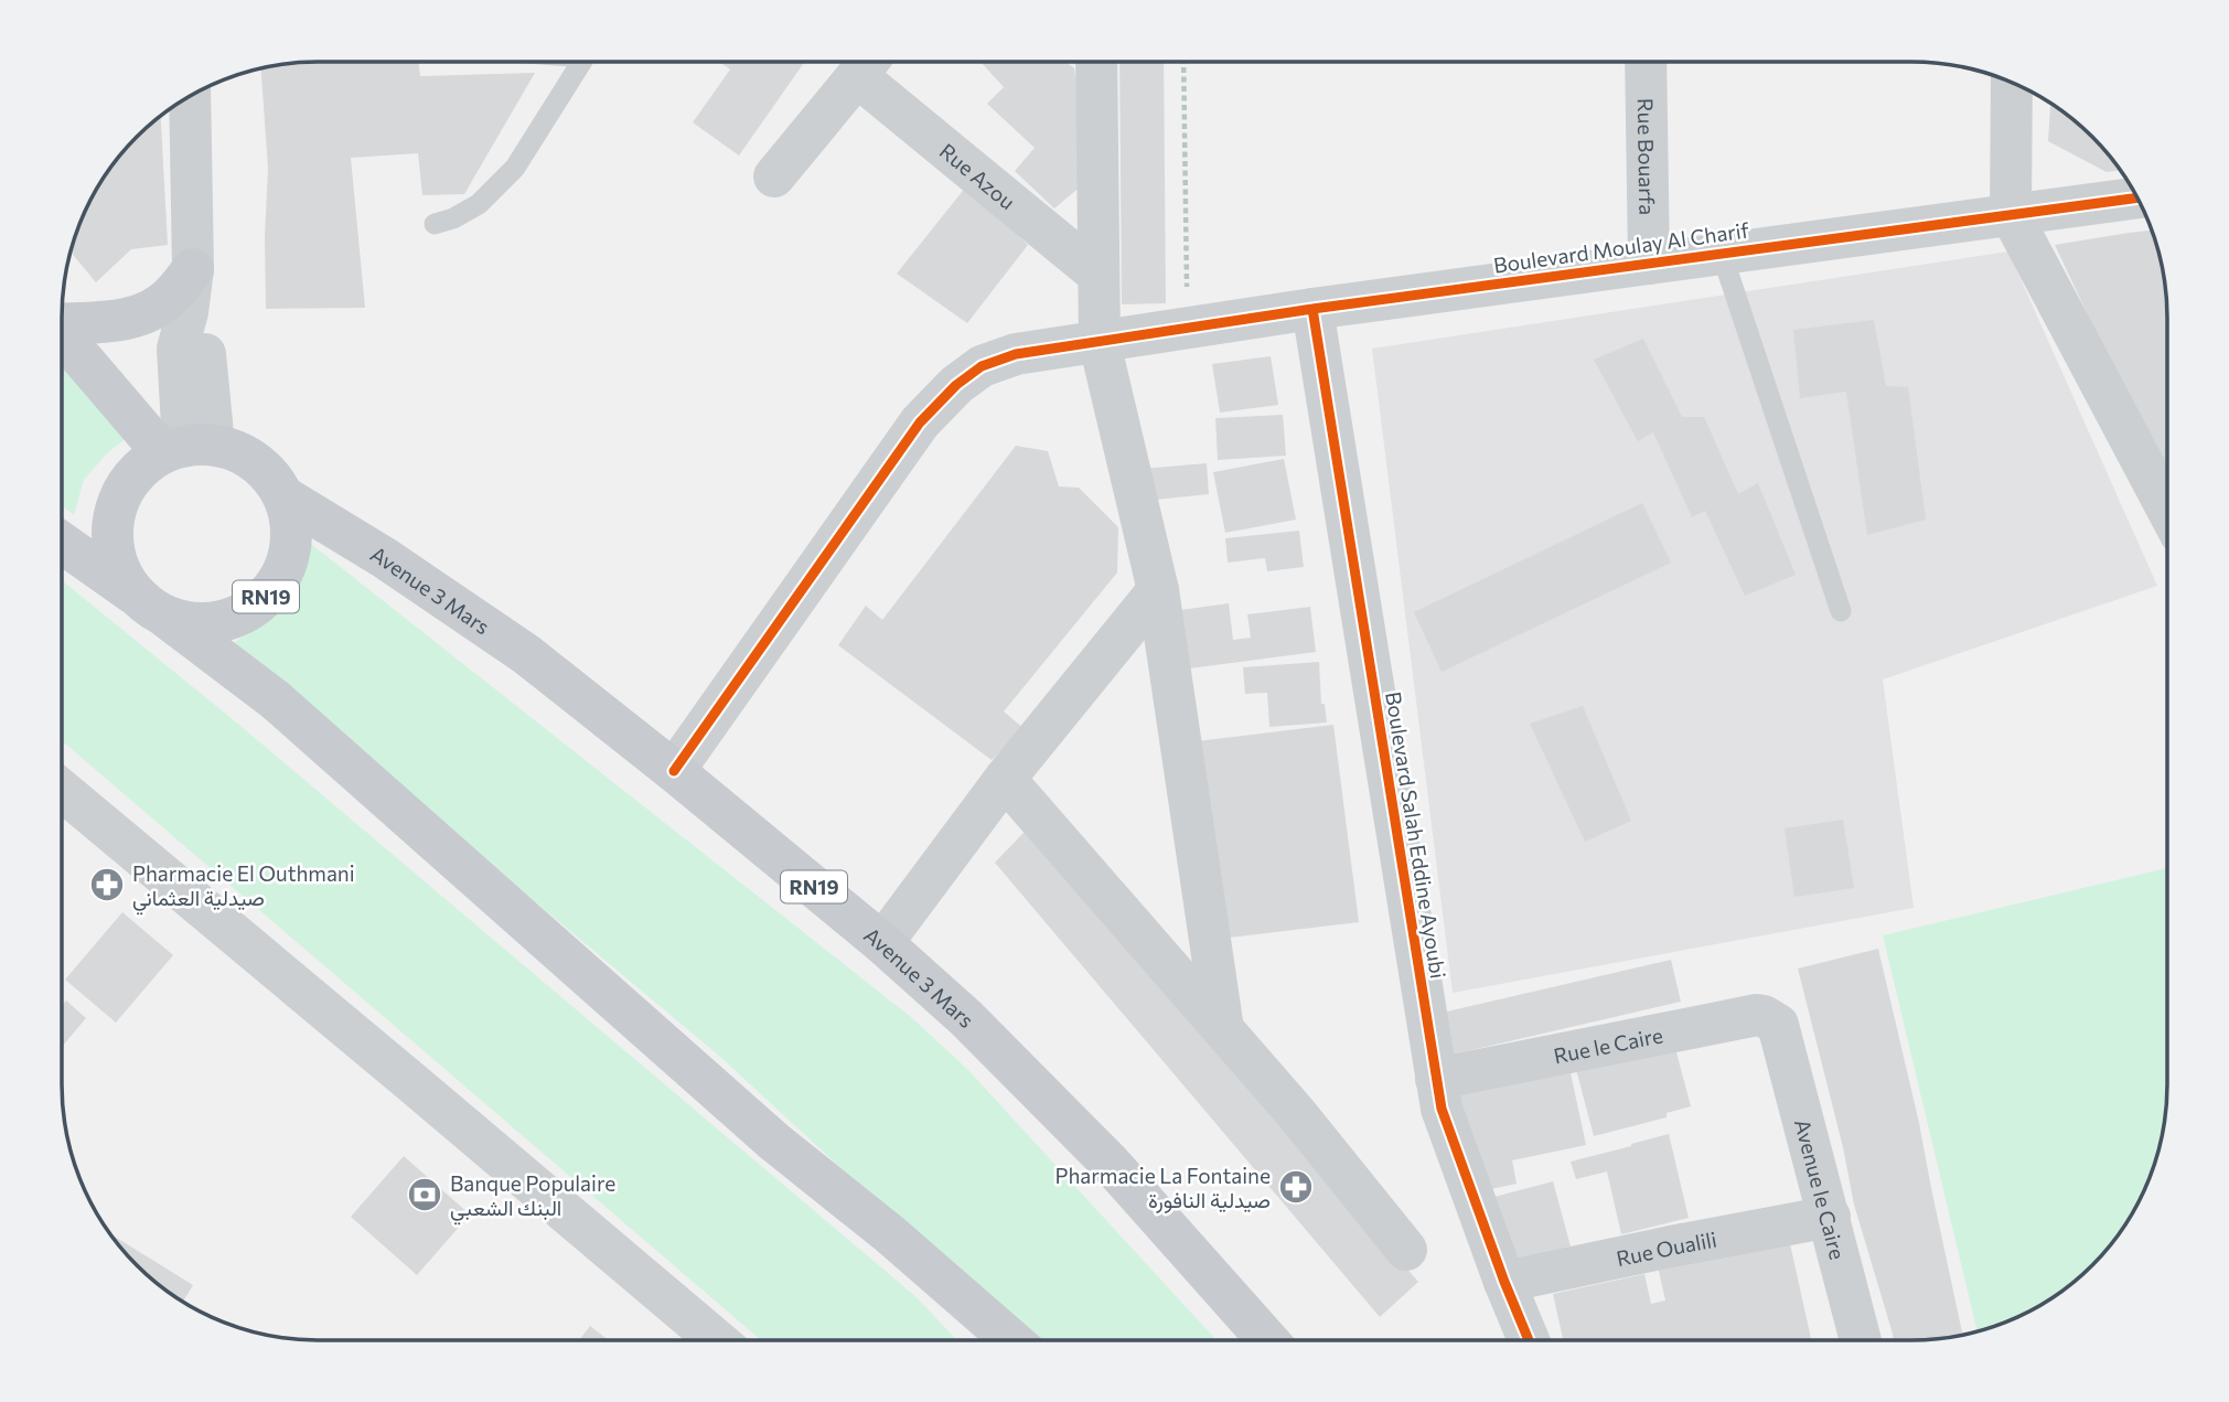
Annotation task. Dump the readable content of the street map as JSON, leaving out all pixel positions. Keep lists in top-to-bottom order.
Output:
{
  "streets": {
    "main road": ["Avenue 3 Mars", "RN19"],
    "street": [
      "Rue Bouarfa",
      "Rue Azou",
      "Boulevard Moulay Al Charif",
      "Boulevard Salah Eddine Ayoubi",
      "Rue le Caire",
      "Avenue le Caire",
      "Rue Oualili"
    ]
  },
  "crossings": [
    ["Rue Bouarfa", "Boulevard Moulay Al Charif"],
    ["Boulevard Moulay Al Charif", "Avenue 3 Mars"],
    ["Boulevard Moulay Al Charif", "Boulevard Salah Eddine Ayoubi"],
    ["Avenue 3 Mars", "RN19"],
    ["Boulevard Salah Eddine Ayoubi", "Rue le Caire"],
    ["Boulevard Salah Eddine Ayoubi", "Rue Oualili"],
    ["Rue le Caire", "Avenue le Caire"],
    ["Avenue le Caire", "Rue Oualili"]
  ],
  "places": {
    "pharmacy": ["Pharmacie El Outhmani صيدلية العثماني", "Pharmacie La Fontaine صيدلية النافورة"],
    "bank": ["Banque Populaire البنك الشعبي"]
  }
}
